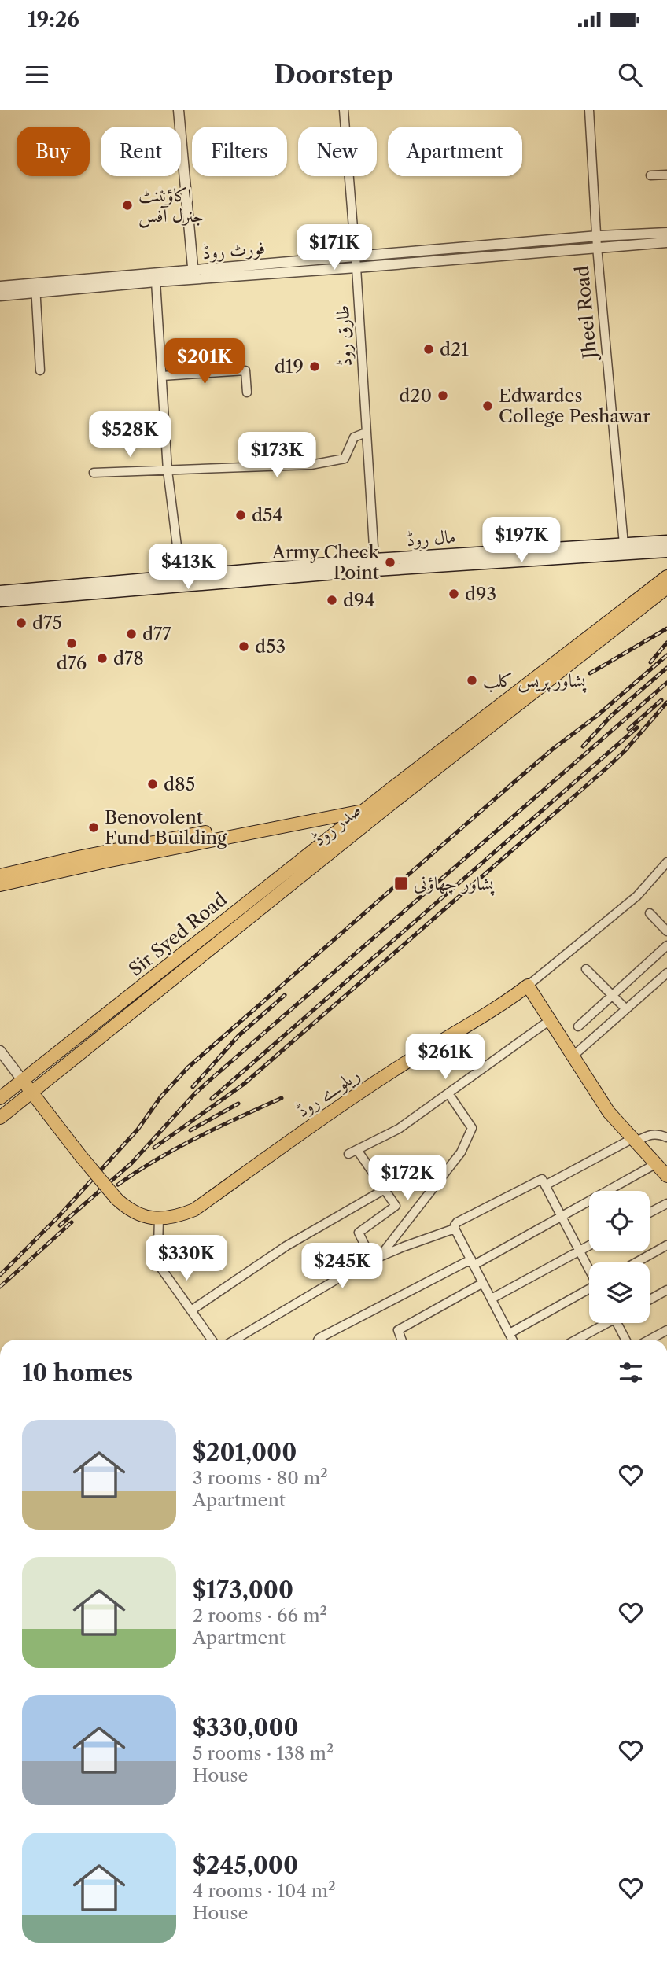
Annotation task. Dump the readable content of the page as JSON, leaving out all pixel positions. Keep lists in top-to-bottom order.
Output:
{
  "streets": {
    "main road": [
      "مال روڈ",
      "صدر روڈ",
      "Sir Syed Road",
      "ریلوے روڈ"
    ],
    "street": ["فورٹ روڈ", "Jheel Road", "طارق روڈ"]
  },
  "crossings": [
    ["فورٹ روڈ", "Jheel Road"],
    ["فورٹ روڈ", "طارق روڈ"],
    ["Jheel Road", "مال روڈ"],
    ["طارق روڈ", "مال روڈ"],
    ["صدر روڈ", "ریلوے روڈ"],
    ["Sir Syed Road", "ریلوے روڈ"]
  ],
  "places": {
    "other": [
      "اکاؤنٹنٹ جنرل آفس",
      "d21",
      "d19",
      "d20",
      "Edwardes College Peshawar",
      "d54",
      "Army Check Point",
      "d93",
      "d94",
      "d75",
      "d77",
      "d76",
      "d53",
      "d78",
      "پشاور پریس کلب",
      "d85",
      "Benovolent Fund Building"
    ],
    "transit": ["پشاور چھاؤنی"]
  },
  "page": {
    "status": "19:26",
    "header": "Doorstep",
    "chip": [
      "Buy",
      "Rent",
      "Filters",
      "New",
      "Apartment"
    ],
    "price": [
      "$171K",
      "$201K",
      "$528K",
      "$173K",
      "$197K",
      "$413K",
      "$261K",
      "$172K",
      "$330K",
      "$245K"
    ],
    "heading": "10 homes",
    "list": [
      {
        "name": "$201,000",
        "note": "3 rooms · 80 m² · Apartment"
      },
      {
        "name": "$173,000",
        "note": "2 rooms · 66 m² · Apartment"
      },
      {
        "name": "$330,000",
        "note": "5 rooms · 138 m² · House"
      },
      {
        "name": "$245,000",
        "note": "4 rooms · 104 m² · House"
      }
    ]
  }
}
